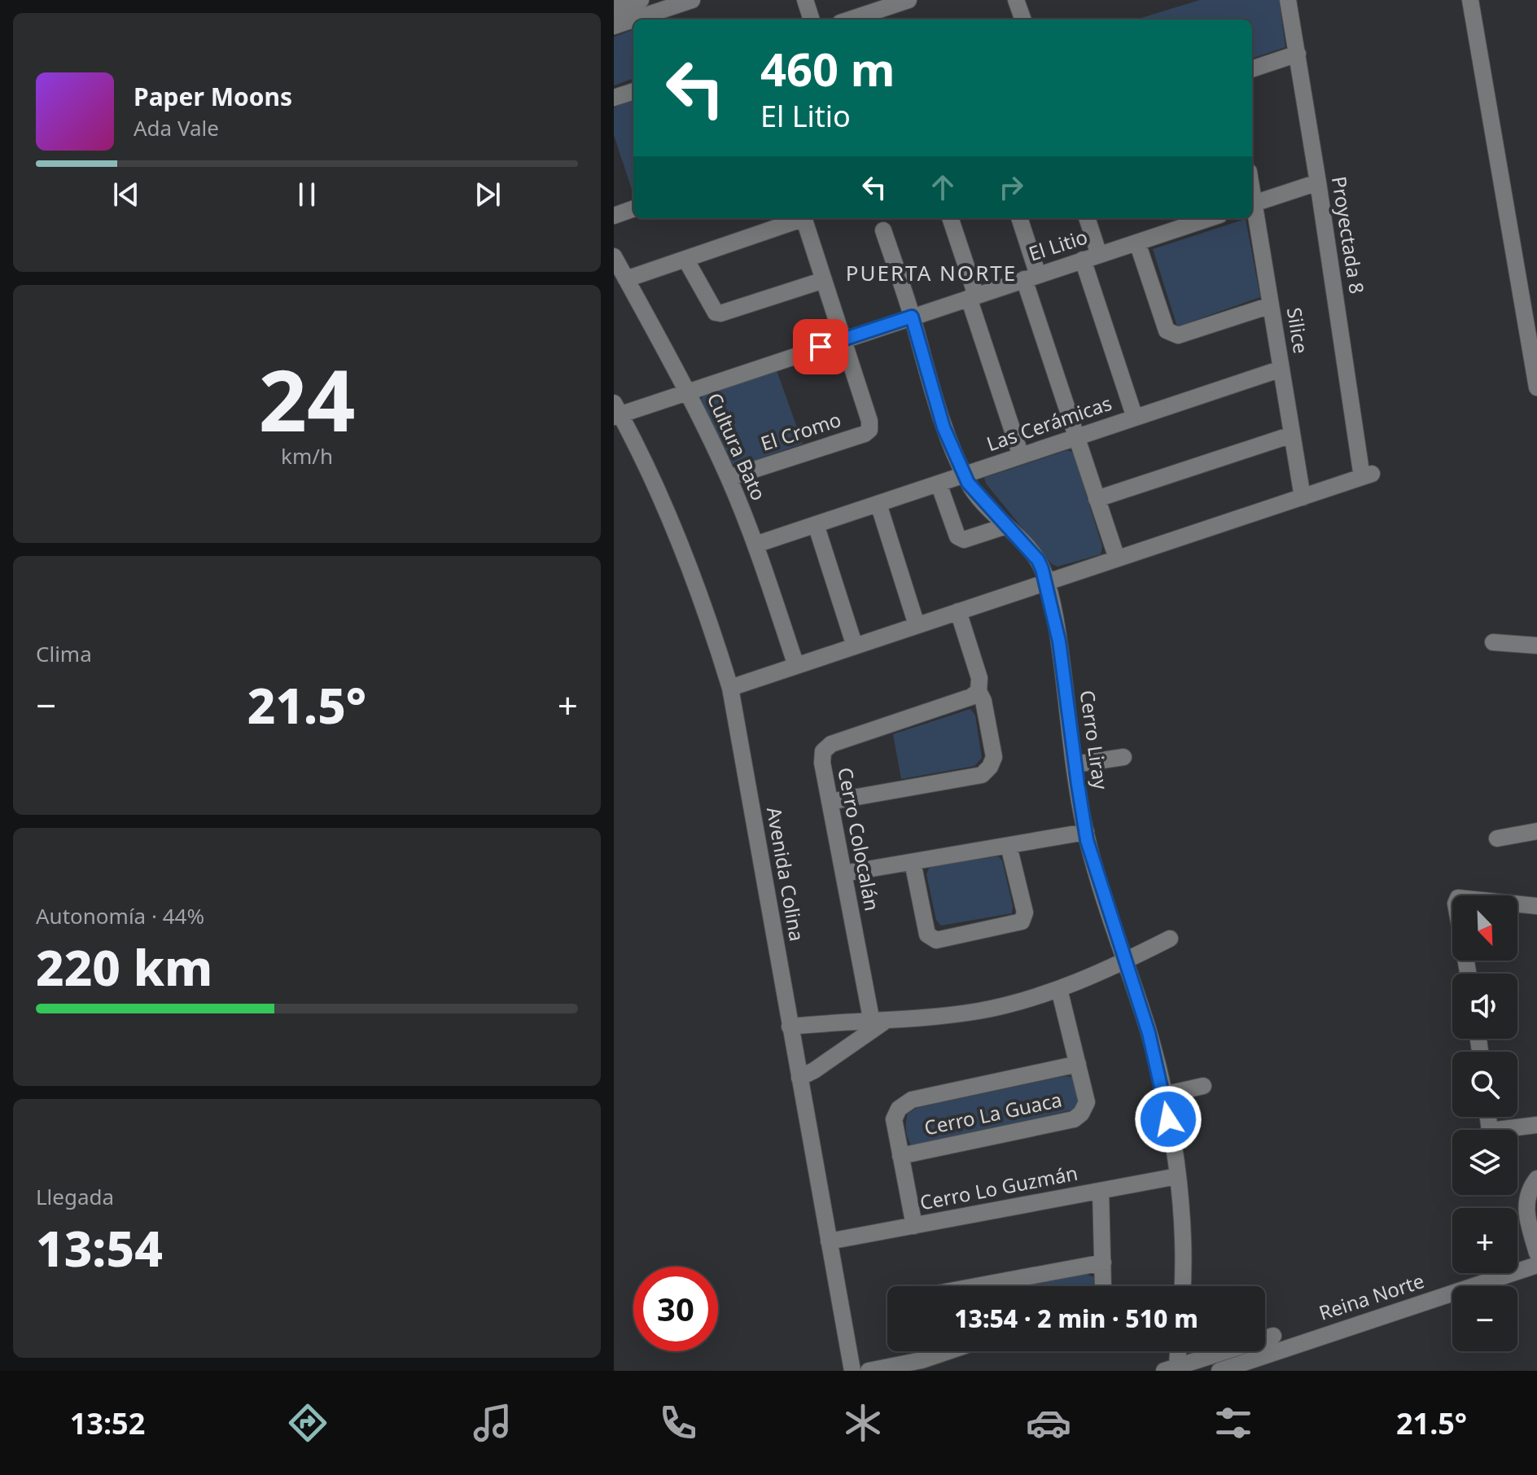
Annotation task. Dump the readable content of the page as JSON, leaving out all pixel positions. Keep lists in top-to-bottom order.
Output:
{
  "streets": {
    "street": [
      "Proyectada 8",
      "El Litio",
      "Silice",
      "Las Cerámicas",
      "El Cromo",
      "Cultura Bato",
      "Cerro Liray",
      "Cerro Colocalán",
      "Avenida Colina",
      "Cerro La Guaca",
      "Cerro Lo Guzmán",
      "Reina Norte"
    ]
  },
  "crossings": [
    ["Proyectada 8", "Silice"],
    ["El Litio", "El Cromo"],
    ["El Litio", "Cultura Bato"],
    ["El Litio", "Cerro Liray"],
    ["El Litio", "Avenida Colina"],
    ["Silice", "Las Cerámicas"],
    ["Las Cerámicas", "Cultura Bato"],
    ["Las Cerámicas", "Cerro Liray"],
    ["El Cromo", "Cultura Bato"],
    ["Cerro Liray", "Cerro Lo Guzmán"],
    ["Avenida Colina", "Cerro Lo Guzmán"],
    ["Cerro La Guaca", "Cerro Lo Guzmán"]
  ],
  "districts": ["PUERTA NORTE"],
  "north": "bottom right",
  "page": {
    "turn": ["460 m", "El Litio"],
    "song": ["Paper Moons", "Ada Vale"],
    "tile": [
      ["24", "km/h"],
      "Clima",
      ["Autonomía · 44%", "220 km"],
      ["Llegada", "13:54"]
    ],
    "heat": ["−", "21.5°", "+"],
    "map_buttons": ["+", "−"],
    "limit": "30",
    "trip": "13:54 · 2 min · 510 m",
    "tabs": ["13:52", "21.5°"]
  }
}
